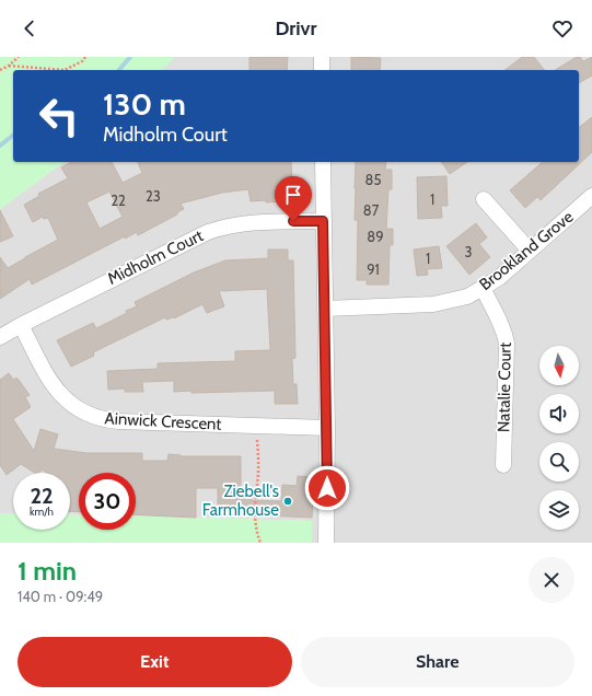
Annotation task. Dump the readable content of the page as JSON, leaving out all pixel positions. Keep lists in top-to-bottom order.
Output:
{
  "streets": {
    "street": [
      "Brookland Grove",
      "Midholm Court",
      "Natalie Court",
      "Ainwick Crescent"
    ]
  },
  "crossings": [
    ["Brookland Grove", "Natalie Court"],
    ["Midholm Court", "Ainwick Crescent"]
  ],
  "places": ["Ziebell's Farmhouse"],
  "house_numbers": [
    "85",
    "23",
    "1",
    "22",
    "87",
    "89",
    "3",
    "1",
    "91"
  ],
  "north": "bottom",
  "page": {
    "header": "Drivr",
    "turn": ["130 m", "Midholm Court"],
    "speed": "22 km/h",
    "limit": "30",
    "heading": ["1 min", "140 m · 09:49"],
    "buttons": ["Exit", "Share"]
  }
}
